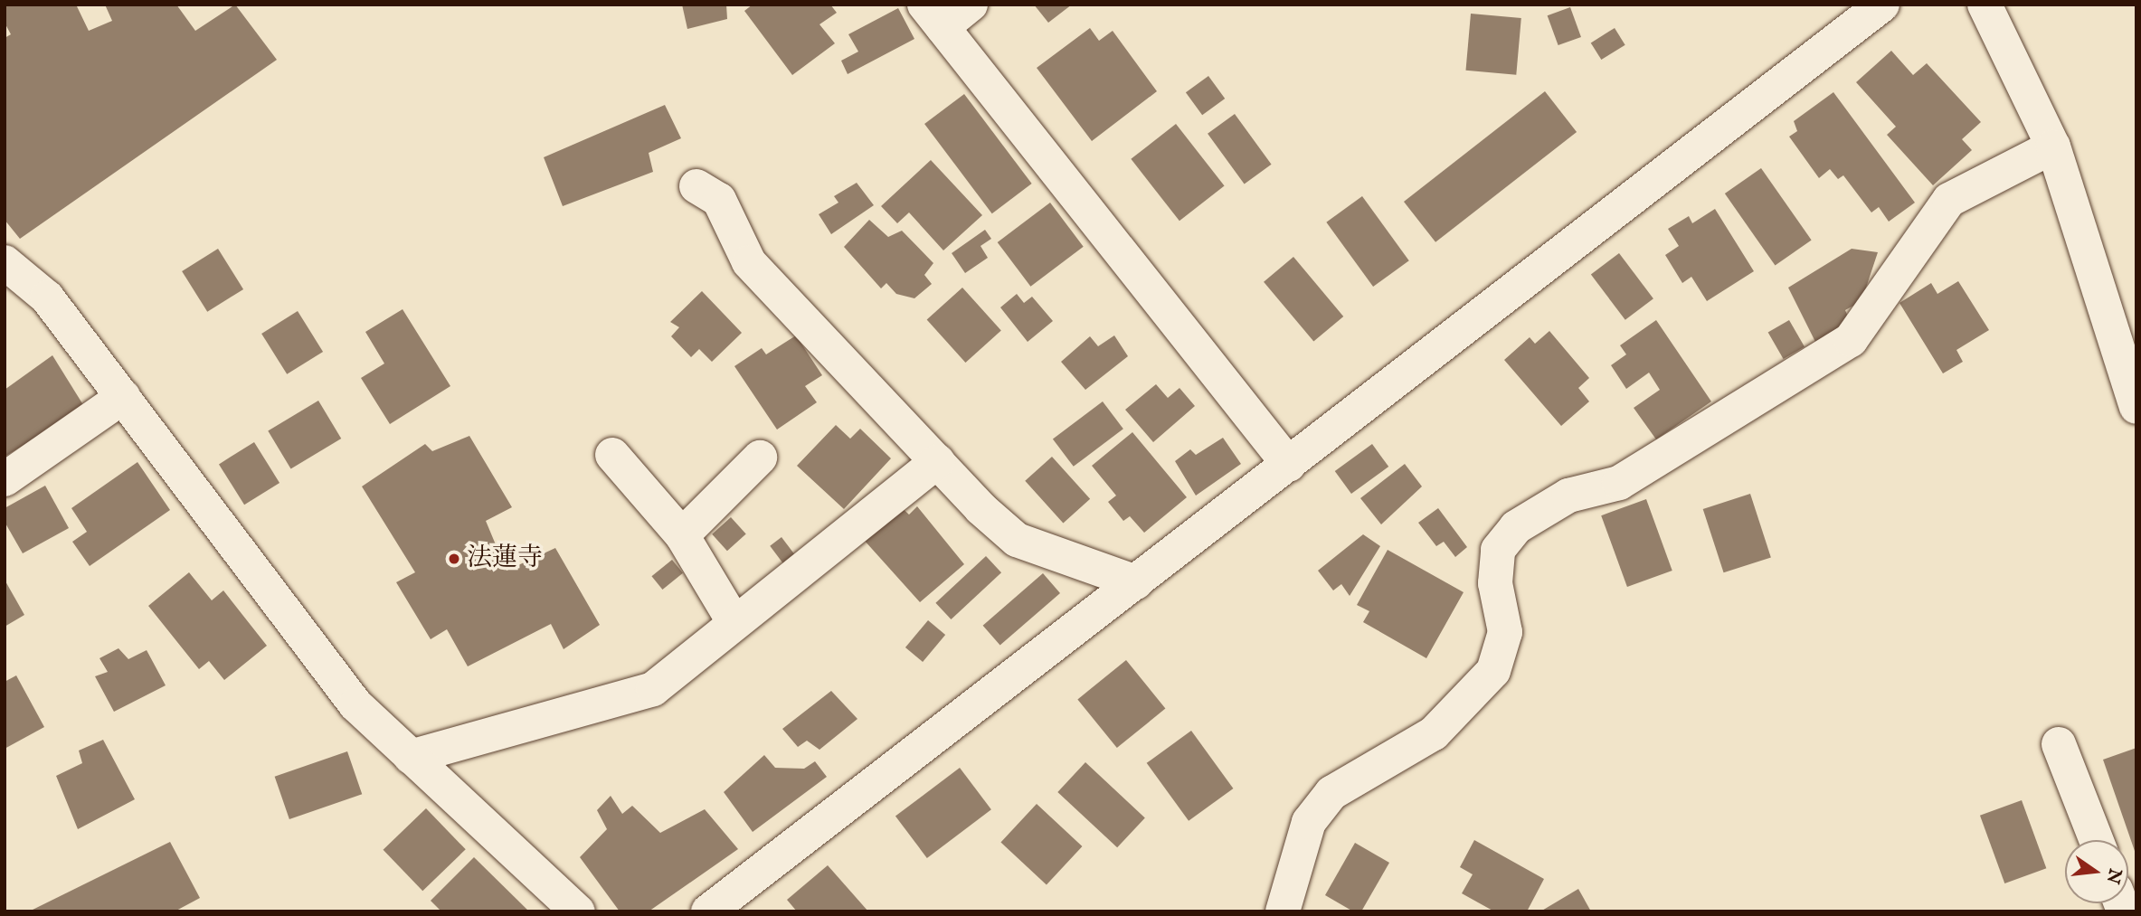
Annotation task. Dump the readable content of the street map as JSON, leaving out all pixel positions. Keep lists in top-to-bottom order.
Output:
{
  "places": ["法蓮寺"],
  "north": "right"
}
